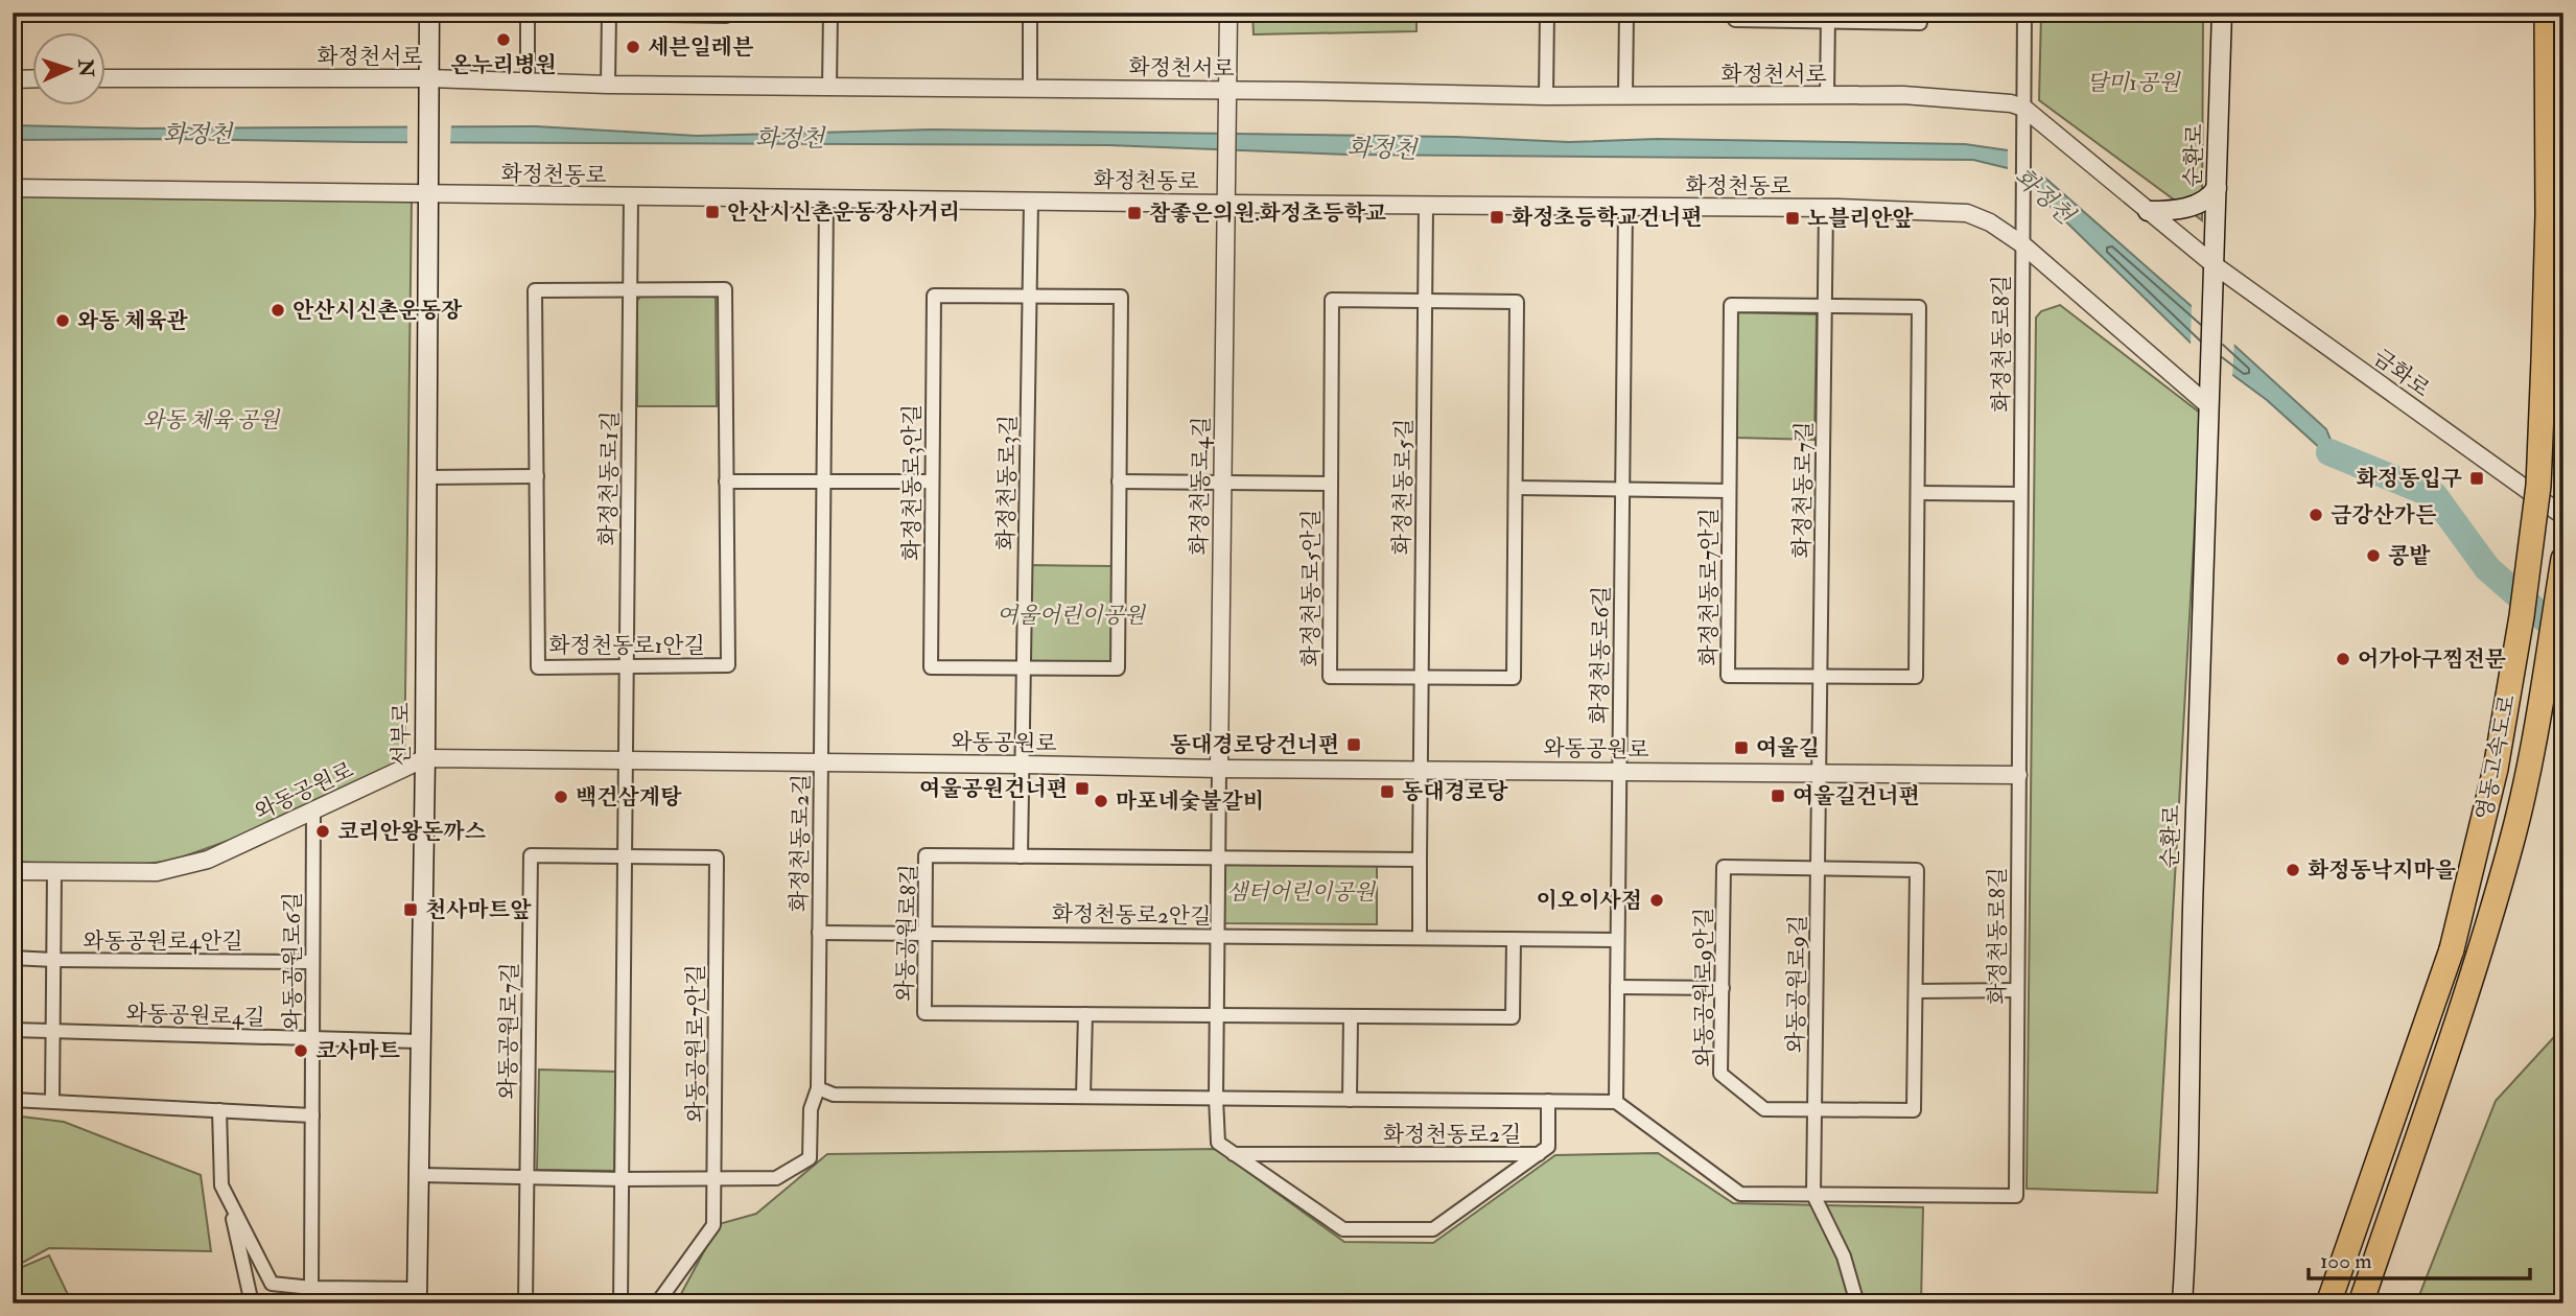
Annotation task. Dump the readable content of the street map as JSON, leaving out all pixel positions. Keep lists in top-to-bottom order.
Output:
{
  "streets": {
    "highway": ["영동고속도로"],
    "main road": ["순환로", "선부로"],
    "street": [
      "화정천서로",
      "화정천동로",
      "화정천동로8길",
      "금화로",
      "화정천동로1길",
      "화정천동로3안길",
      "화정천동로3길",
      "화정천동로4길",
      "화정천동로5길",
      "화정천동로7길",
      "화정천동로7안길",
      "화정천동로5안길",
      "화정천동로1안길",
      "화정천동로6길",
      "와동공원로",
      "화정천동로2길",
      "화정천동로2안길",
      "와동공원로8길",
      "와동공원로4안길",
      "와동공원로6길",
      "와동공원로9길",
      "와동공원로9안길",
      "와동공원로4길",
      "와동공원로7길",
      "와동공원로7안길"
    ]
  },
  "crossings": [
    ["화정천서로", "순환로"],
    ["화정천서로", "화정천동로8길"],
    ["화정천서로", "금화로"],
    ["화정천서로", "화정천동로4길"],
    ["화정천서로", "선부로"],
    ["순환로", "화정천동로"],
    ["순환로", "금화로"],
    ["화정천동로", "화정천동로8길"],
    ["화정천동로", "화정천동로1길"],
    ["화정천동로", "화정천동로3길"],
    ["화정천동로", "화정천동로4길"],
    ["화정천동로", "화정천동로5길"],
    ["화정천동로", "화정천동로7길"],
    ["화정천동로", "화정천동로6길"],
    ["화정천동로", "선부로"],
    ["화정천동로", "화정천동로2길"],
    ["화정천동로8길", "화정천동로6길"],
    ["화정천동로8길", "와동공원로"],
    ["화정천동로8길", "화정천동로2길"],
    ["화정천동로8길", "와동공원로9길"],
    ["화정천동로1길", "화정천동로1안길"],
    ["화정천동로1길", "와동공원로"],
    ["화정천동로3안길", "화정천동로3길"],
    ["화정천동로3길", "와동공원로"],
    ["화정천동로3길", "와동공원로8길"],
    ["화정천동로4길", "와동공원로"],
    ["화정천동로5길", "화정천동로5안길"],
    ["화정천동로5길", "와동공원로"],
    ["화정천동로7길", "화정천동로7안길"],
    ["화정천동로7길", "와동공원로"],
    ["화정천동로7길", "와동공원로9길"],
    ["화정천동로6길", "와동공원로"],
    ["화정천동로6길", "화정천동로2길"],
    ["화정천동로6길", "화정천동로2안길"],
    ["선부로", "와동공원로"],
    ["선부로", "와동공원로4길"],
    ["와동공원로", "화정천동로2길"],
    ["와동공원로", "와동공원로6길"],
    ["와동공원로", "와동공원로9길"],
    ["화정천동로2길", "화정천동로2안길"],
    ["화정천동로2안길", "와동공원로8길"],
    ["와동공원로4안길", "와동공원로6길"],
    ["와동공원로6길", "와동공원로4길"],
    ["와동공원로9길", "와동공원로9안길"],
    ["와동공원로7길", "와동공원로7안길"]
  ],
  "water": ["화정천"],
  "parks": [
    "달미1공원",
    "와동 체육 공원",
    "여울어린이공원",
    "샘터어린이공원"
  ],
  "places": {
    "other": [
      "온누리병원",
      "세븐일레븐",
      "안산시신촌운동장",
      "와동 체육관",
      "금강산가든",
      "콩밭",
      "어가아구찜전문",
      "백건삼계탕",
      "마포네숯불갈비",
      "코리안왕돈까스",
      "화정동낙지마을",
      "이오이사점",
      "코사마트"
    ],
    "transit": [
      "안산시신촌운동장사거리",
      "참좋은의원.화정초등학교",
      "화정초등학교건너편",
      "노블리안앞",
      "화정동입구",
      "동대경로당건너편",
      "여울길",
      "여울공원건너편",
      "동대경로당",
      "여울길건너편",
      "천사마트앞"
    ]
  },
  "scale_bar": "100 m",
  "north": "right"
}
